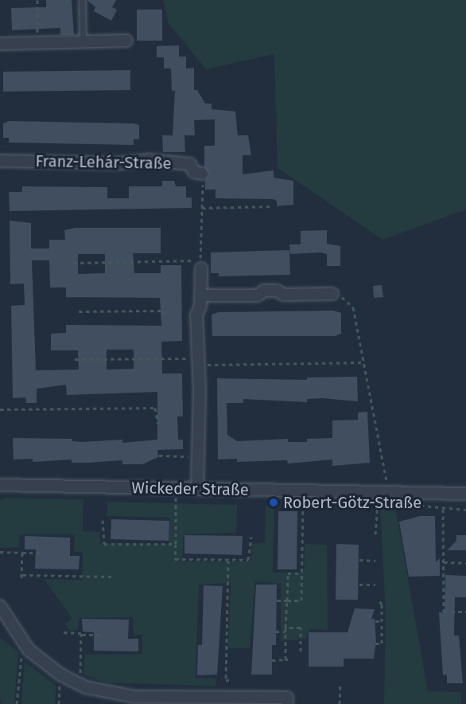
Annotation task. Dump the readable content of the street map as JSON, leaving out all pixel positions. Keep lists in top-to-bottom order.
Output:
{
  "streets": {
    "street": ["Franz-Lehár-Straße", "Wickeder Straße"]
  },
  "places": ["Robert-Götz-Straße"]
}
